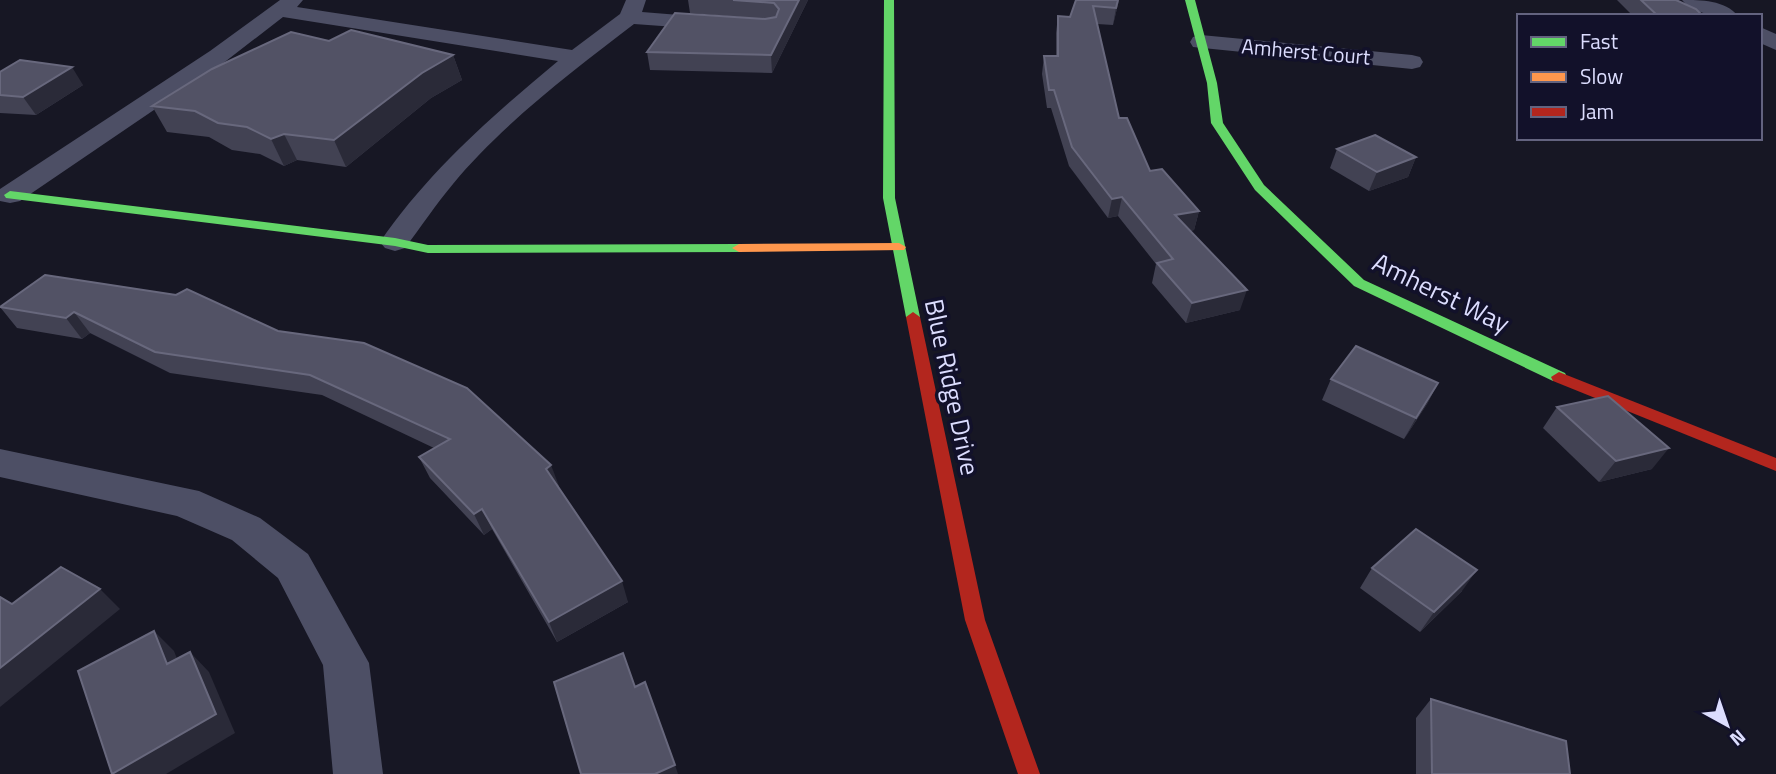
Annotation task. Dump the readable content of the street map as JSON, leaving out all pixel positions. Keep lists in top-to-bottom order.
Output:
{
  "streets": {
    "street": ["Amherst Court", "Amherst Way", "Blue Ridge Drive"]
  },
  "crossings": [
    ["Amherst Court", "Amherst Way"]
  ],
  "legend": ["Fast", "Slow", "Jam"],
  "north": "bottom right"
}
